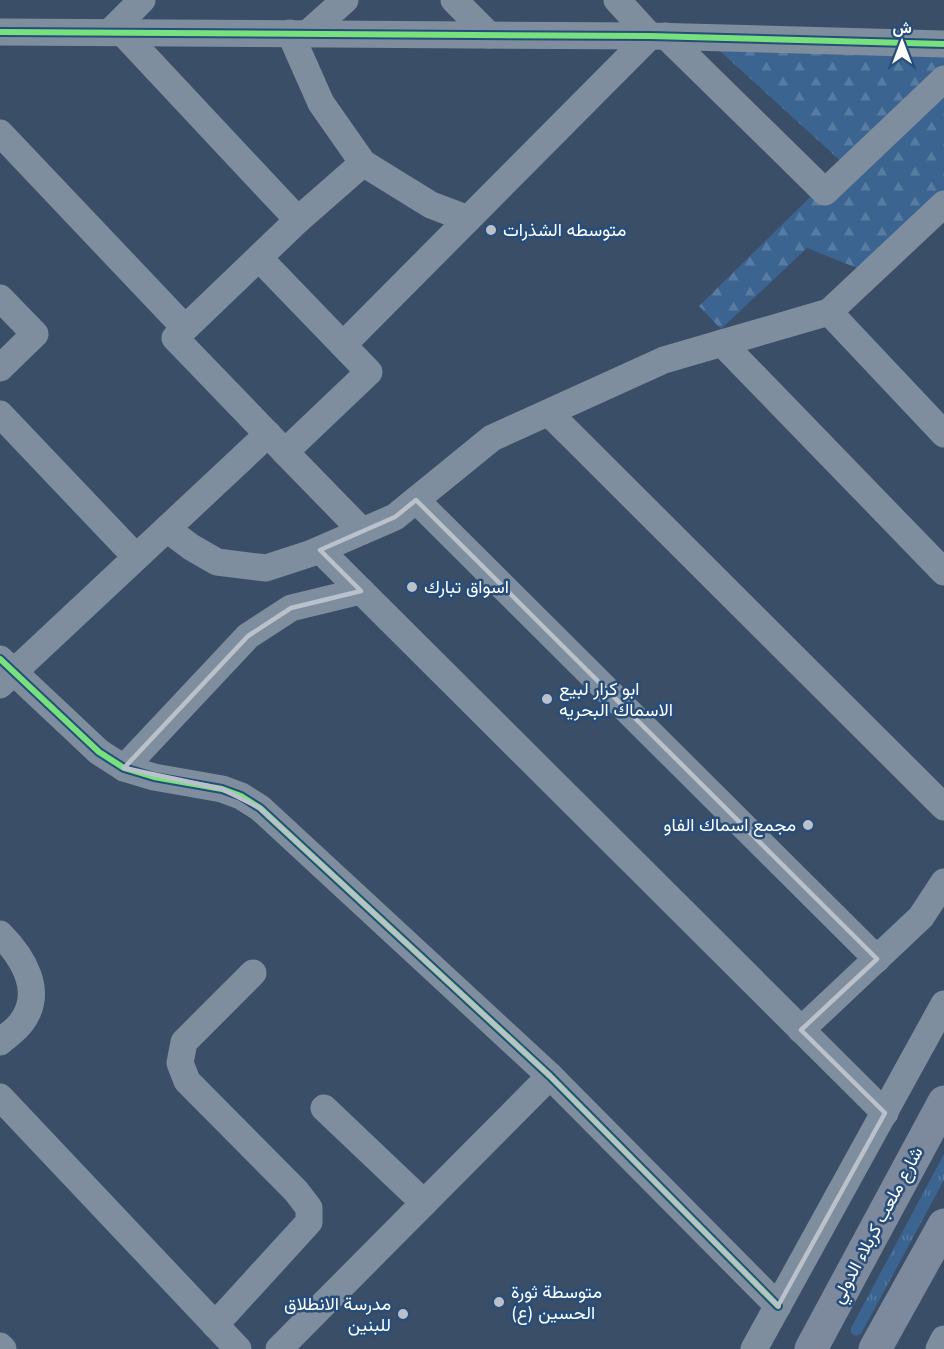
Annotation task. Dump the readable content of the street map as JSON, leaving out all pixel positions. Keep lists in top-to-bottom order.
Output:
{
  "streets": {
    "main road": ["شارع ملعب كربلاء الدولي"]
  },
  "places": [
    "متوسطه الشذرات",
    "اسواق تبارك",
    "ابو كرار لبيع الاسماك البحريه",
    "مجمع اسماك الفاو",
    "متوسطة ثورة الحسين (ع)",
    "مدرسة الانطلاق للبنين"
  ],
  "north": "top"
}
